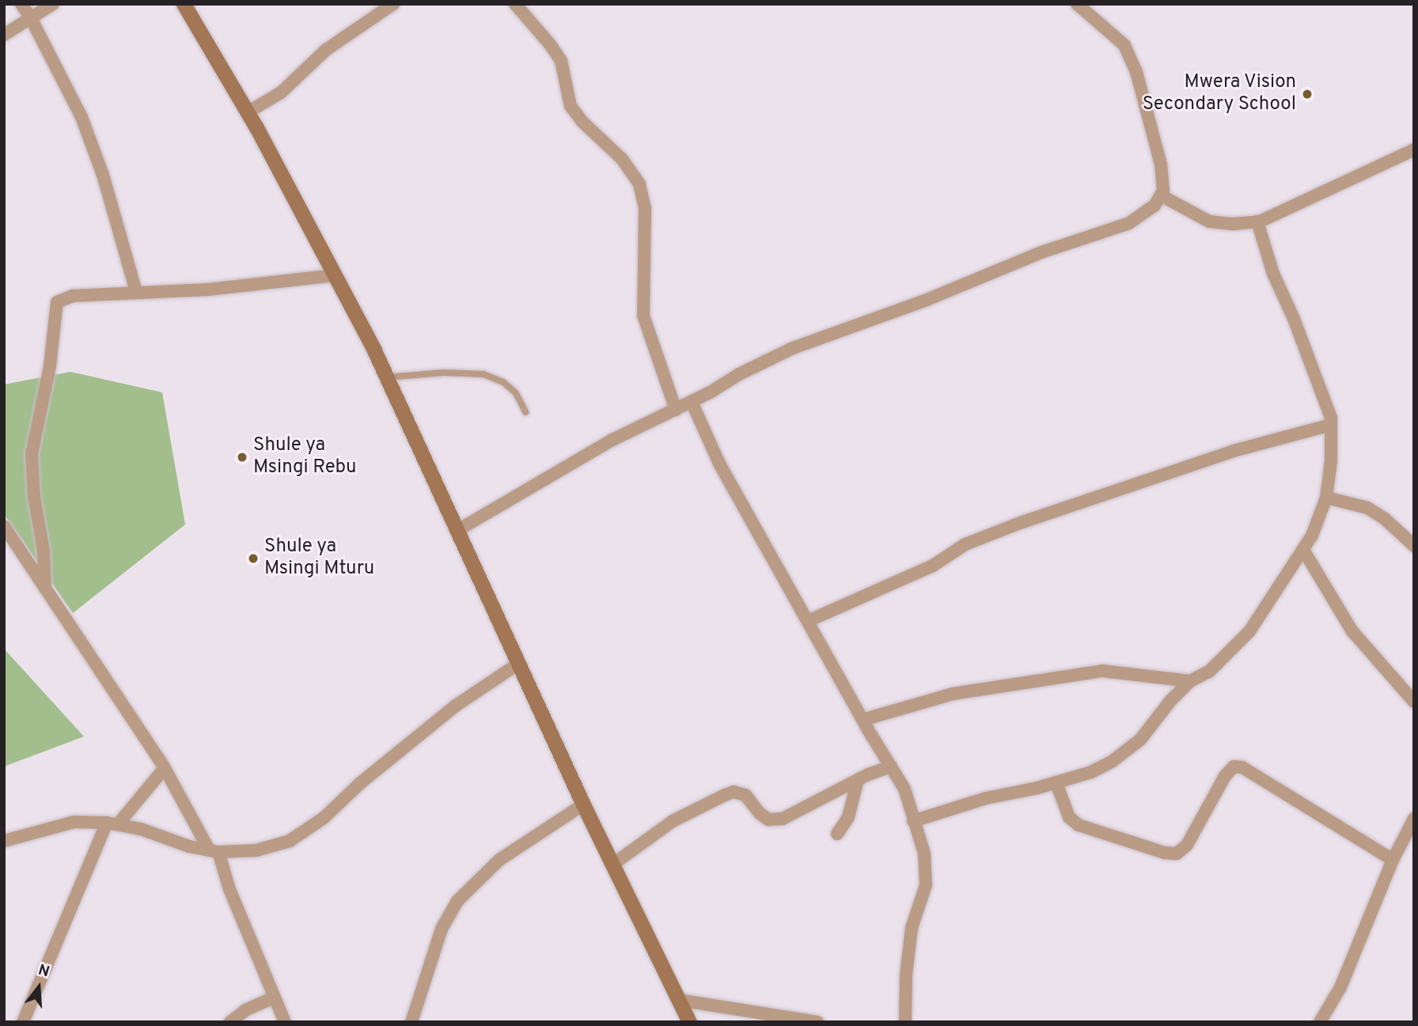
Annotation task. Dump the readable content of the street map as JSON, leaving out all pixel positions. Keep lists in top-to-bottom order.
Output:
{
  "places": ["Mwera Vision Secondary School", "Shule ya Msingi Rebu", "Shule ya Msingi Mturu"],
  "north": "top"
}
